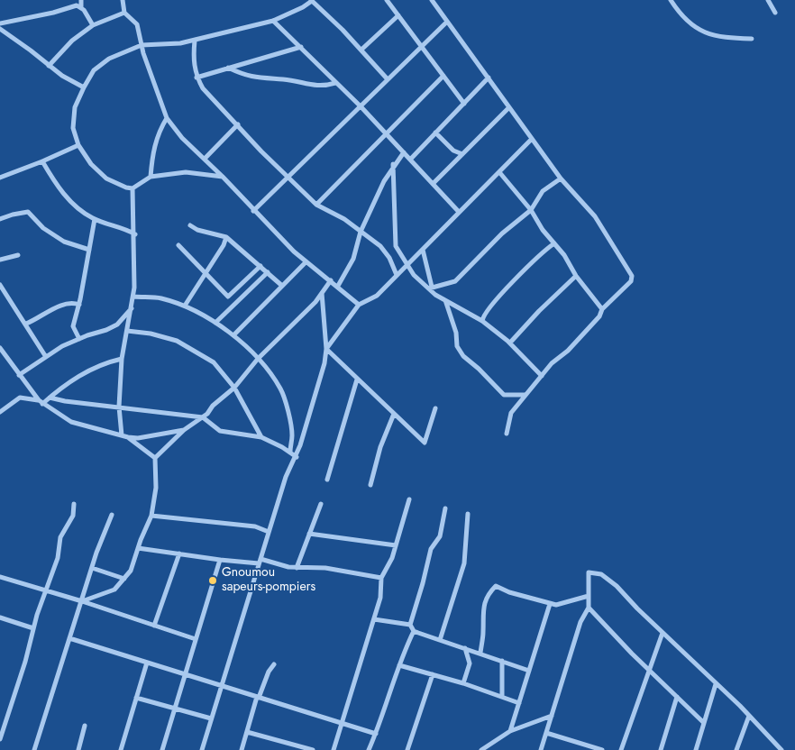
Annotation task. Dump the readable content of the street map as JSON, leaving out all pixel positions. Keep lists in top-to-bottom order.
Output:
{
  "places": ["Gnoumou sapeurs-pompiers"]
}
